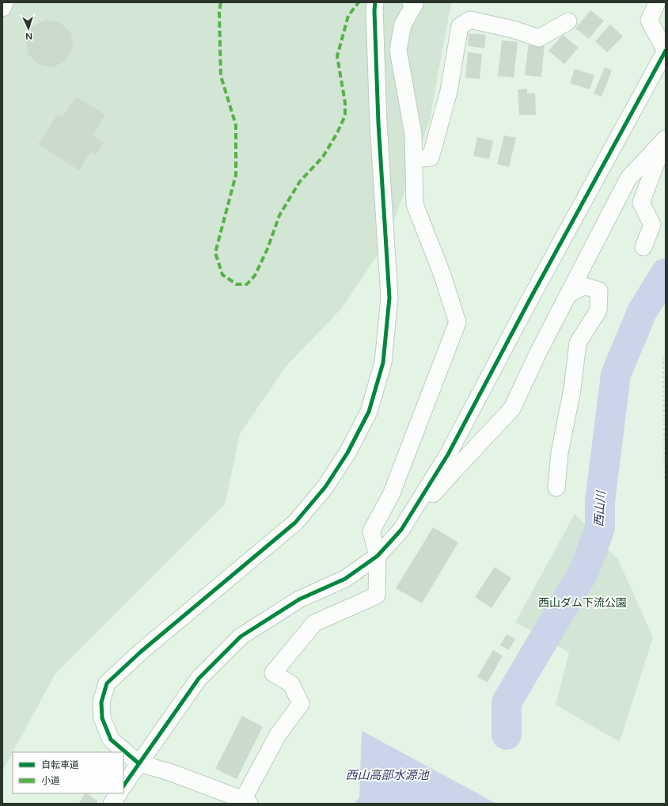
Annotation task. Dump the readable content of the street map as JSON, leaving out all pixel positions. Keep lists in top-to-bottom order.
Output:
{
  "water": ["西山川", "西山高部水源池"],
  "parks": ["西山ダム下流公園"],
  "legend": ["自転車道", "小道"],
  "north": "bottom"
}
